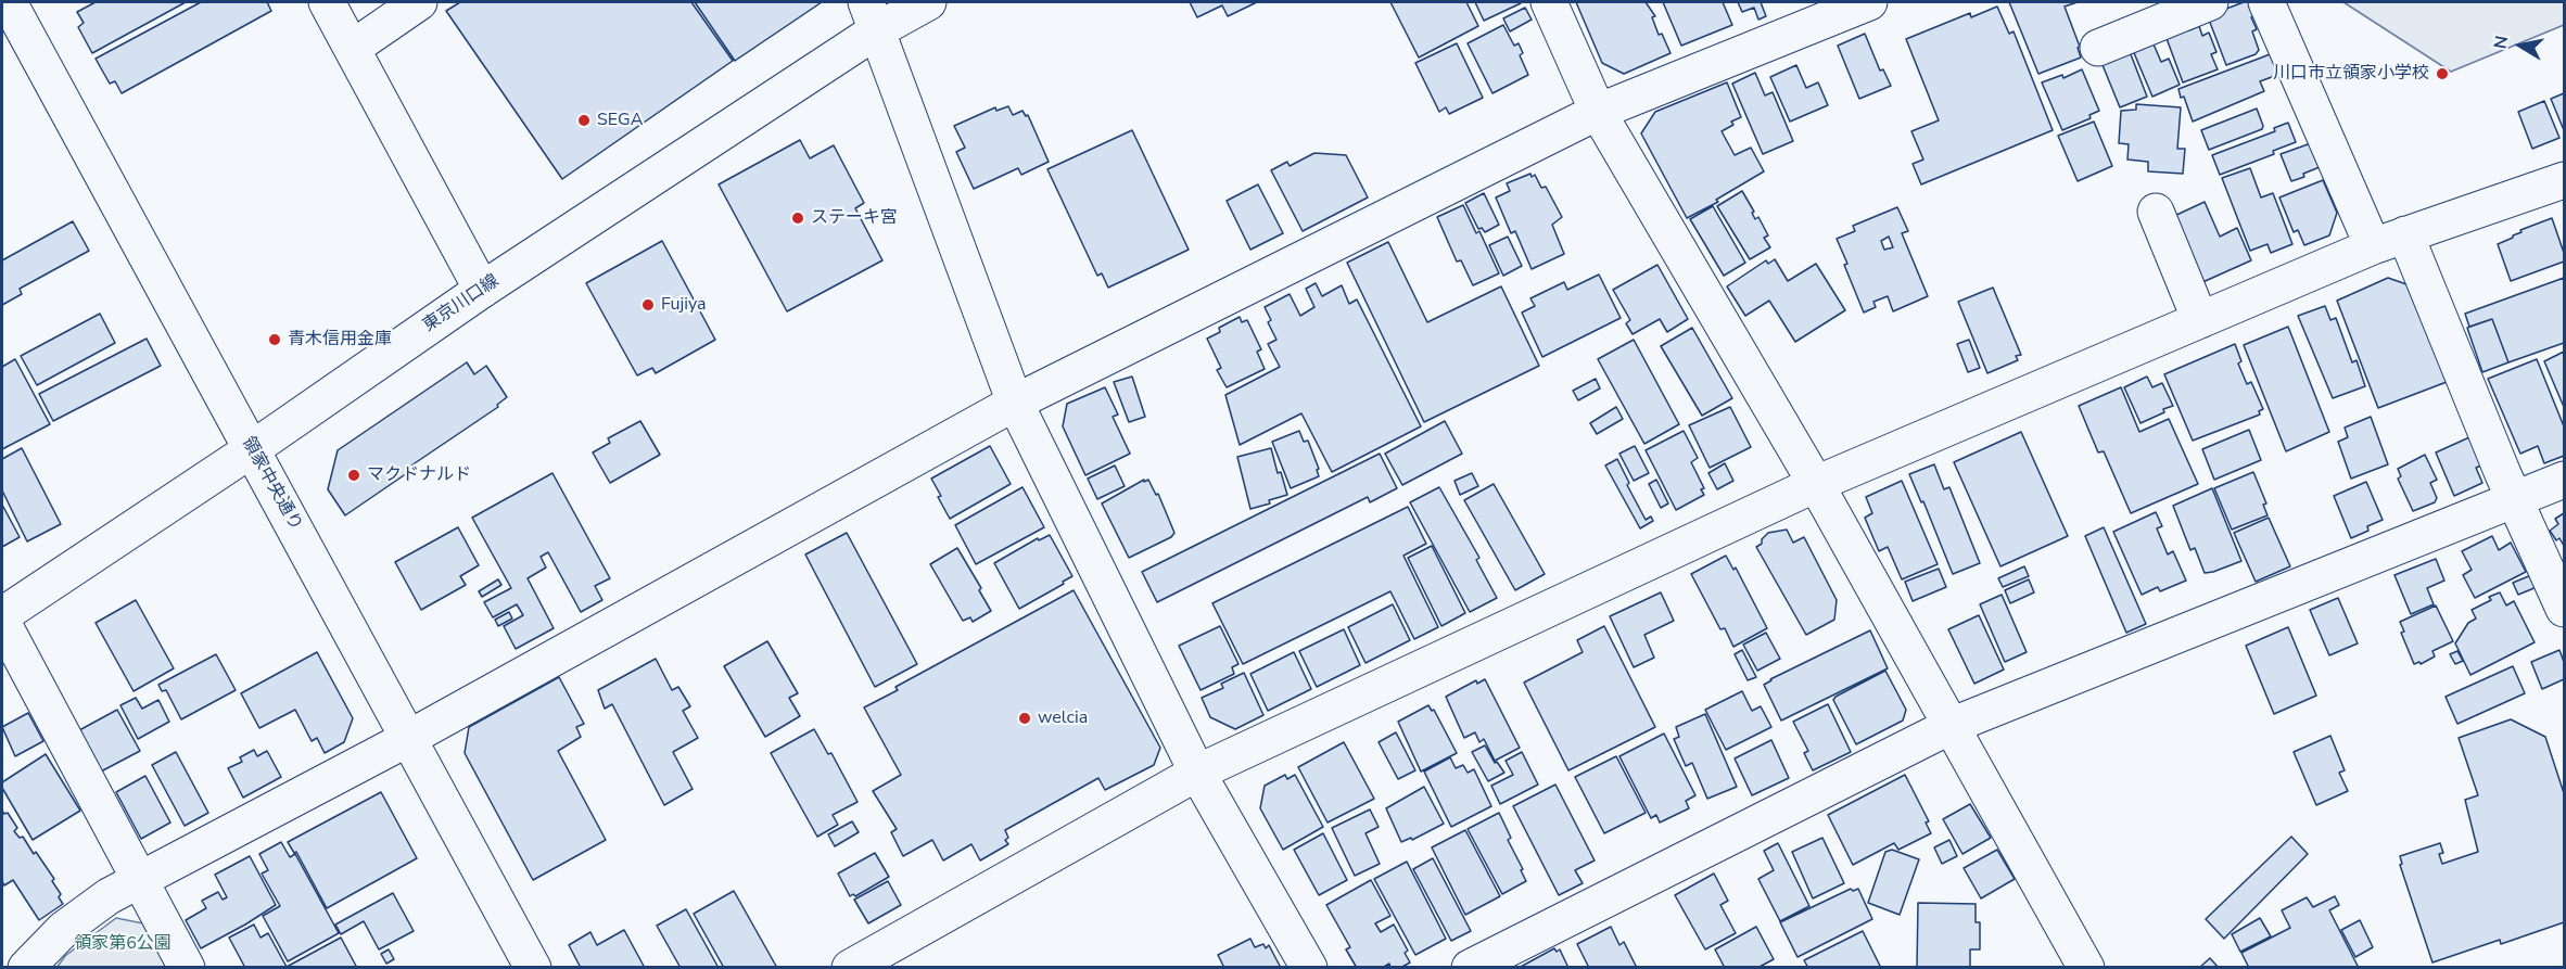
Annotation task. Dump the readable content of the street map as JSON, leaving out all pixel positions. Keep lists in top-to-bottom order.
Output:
{
  "streets": {
    "street": ["東京川口線", "領家中央通り"]
  },
  "crossings": [
    ["東京川口線", "領家中央通り"]
  ],
  "parks": ["領家第6公園"],
  "places": [
    "川口市立領家小学校",
    "SEGA",
    "ステーキ宮",
    "Fujiya",
    "青木信用金庫",
    "マクドナルド",
    "welcia"
  ],
  "north": "left"
}
